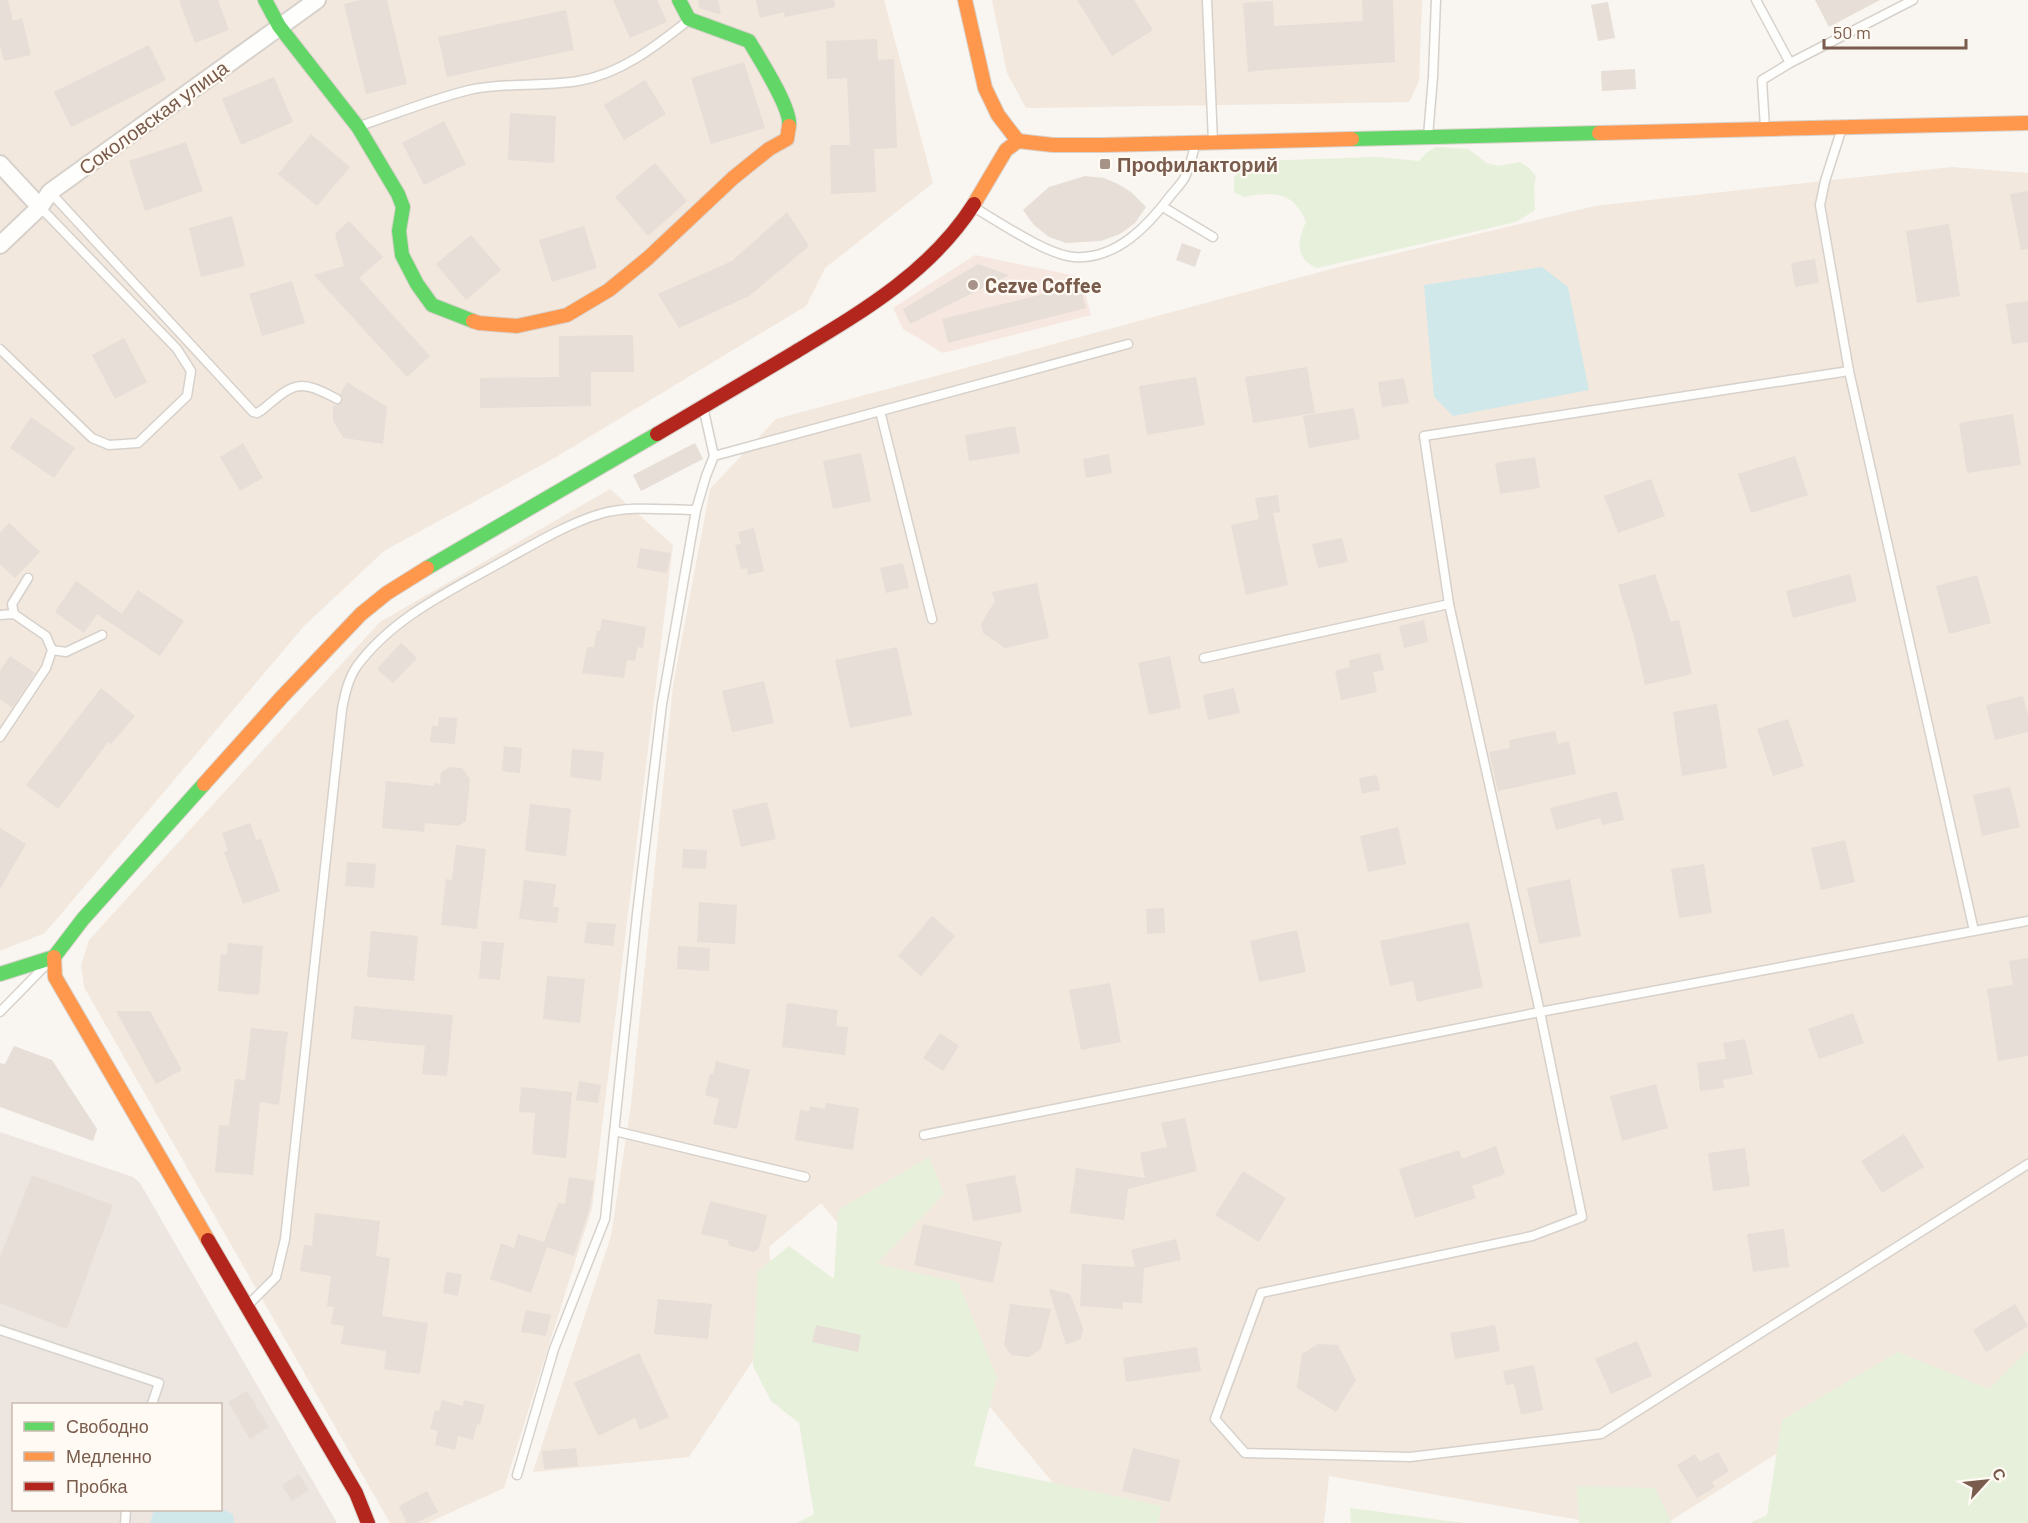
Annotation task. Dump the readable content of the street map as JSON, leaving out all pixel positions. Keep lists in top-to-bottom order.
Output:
{
  "streets": {
    "street": ["Соколовская улица"]
  },
  "places": {
    "transit": ["Профилакторий"],
    "other": ["Cezve Coffee"]
  },
  "legend": ["Свободно", "Медленно", "Пробка"],
  "scale_bar": "50 m",
  "north": "top right"
}
